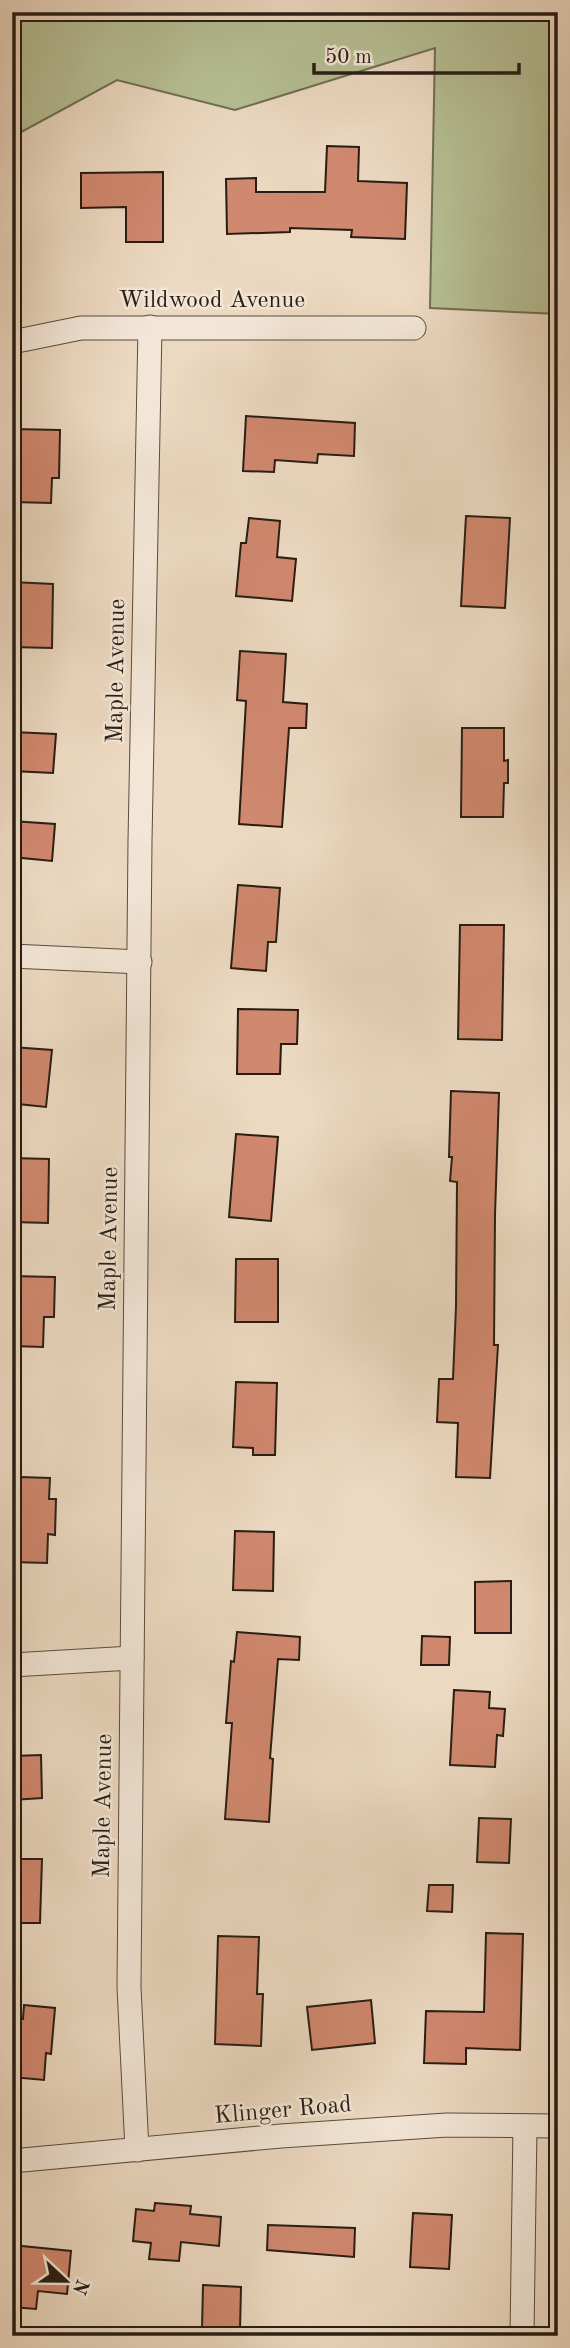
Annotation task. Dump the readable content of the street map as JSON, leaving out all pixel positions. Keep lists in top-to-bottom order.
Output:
{
  "streets": {
    "street": ["Wildwood Avenue", "Maple Avenue", "Klinger Road"]
  },
  "crossings": [
    ["Wildwood Avenue", "Maple Avenue"],
    ["Maple Avenue", "Klinger Road"]
  ],
  "scale_bar": "50 m",
  "north": "right"
}
